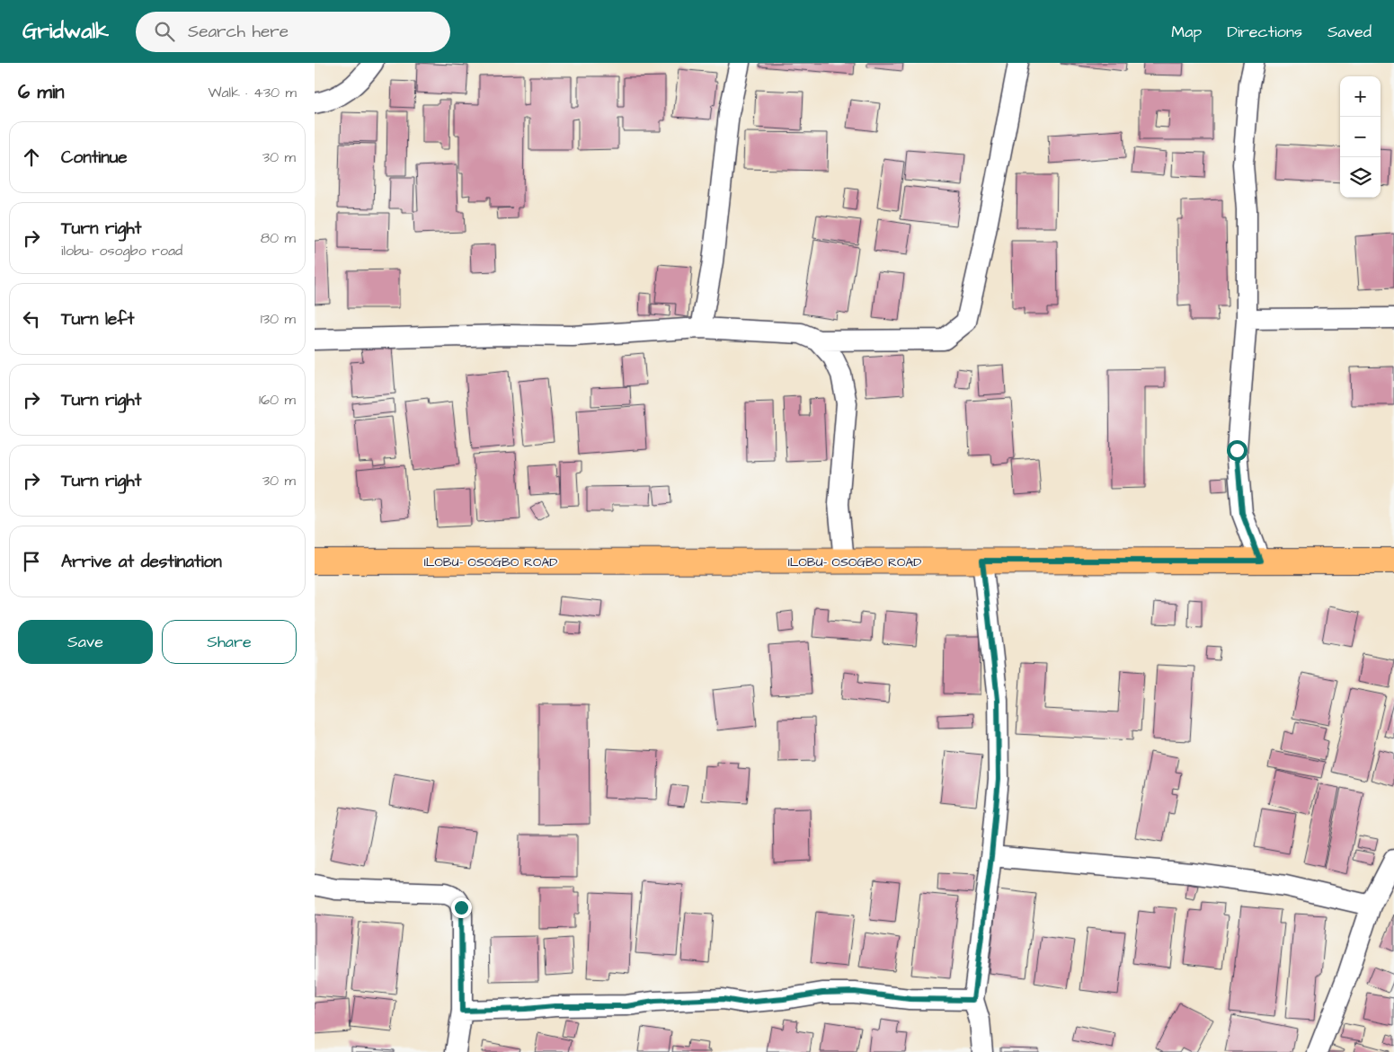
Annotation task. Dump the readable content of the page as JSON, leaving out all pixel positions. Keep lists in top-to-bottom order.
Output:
{
  "streets": {
    "main road": ["ILOBU- OSOGBO ROAD"]
  },
  "page": {
    "header": "Gridwalk",
    "search": "Search here",
    "nav": ["Map", "Directions", "Saved"],
    "heading": ["6 min", "Walk · 430 m"],
    "map_buttons": ["+", "−"],
    "list": [
      ["Continue", "30 m"],
      ["Turn right", "ilobu- osogbo road", "80 m"],
      ["Turn left", "130 m"],
      ["Turn right", "160 m"],
      ["Turn right", "30 m"],
      "Arrive at destination"
    ],
    "buttons": ["Save", "Share"]
  }
}
